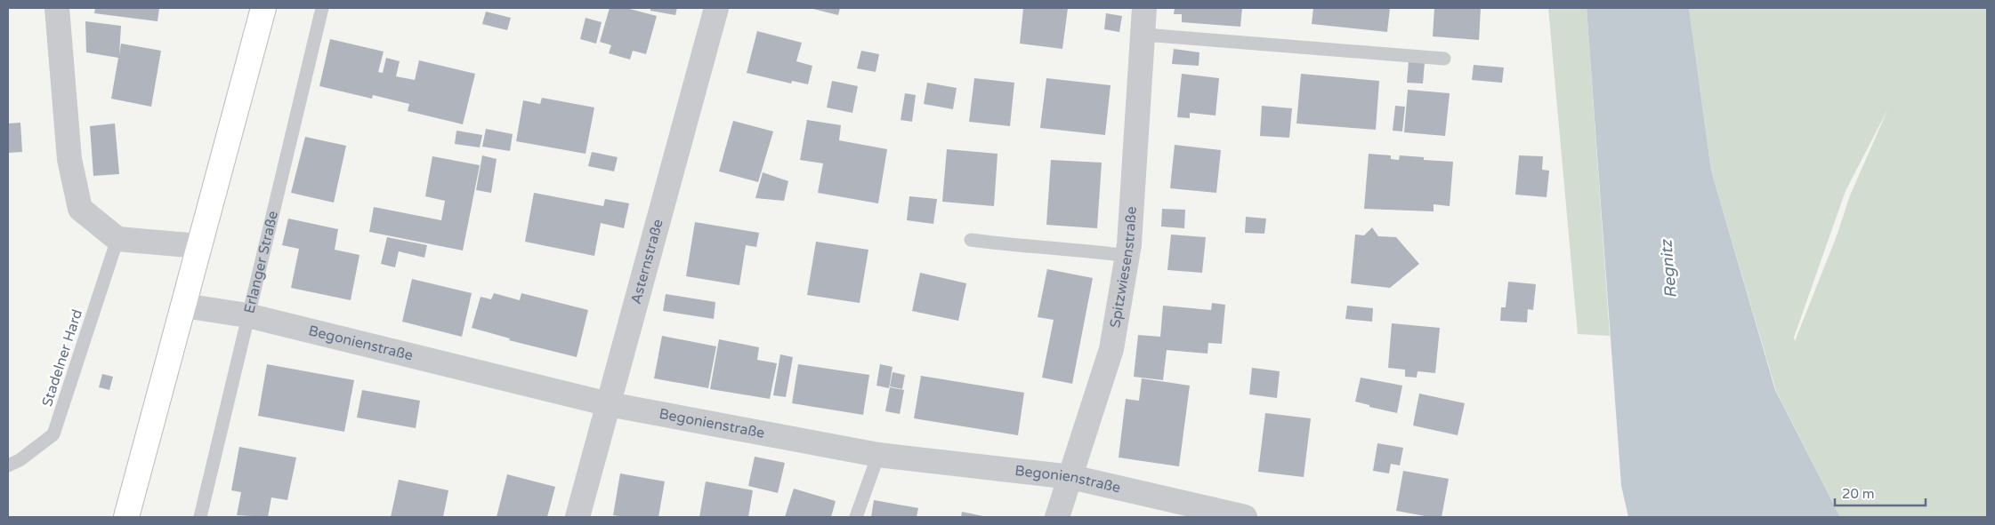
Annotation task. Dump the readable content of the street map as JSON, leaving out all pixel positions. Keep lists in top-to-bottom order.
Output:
{
  "streets": {
    "street": ["Asternstraße", "Spitzwiesenstraße", "Begonienstraße"],
    "lane": ["Erlanger Straße", "Stadelner Hard"]
  },
  "crossings": [
    ["Erlanger Straße", "Begonienstraße"],
    ["Asternstraße", "Begonienstraße"],
    ["Spitzwiesenstraße", "Begonienstraße"]
  ],
  "water": ["Regnitz"],
  "scale_bar": "20 m"
}
